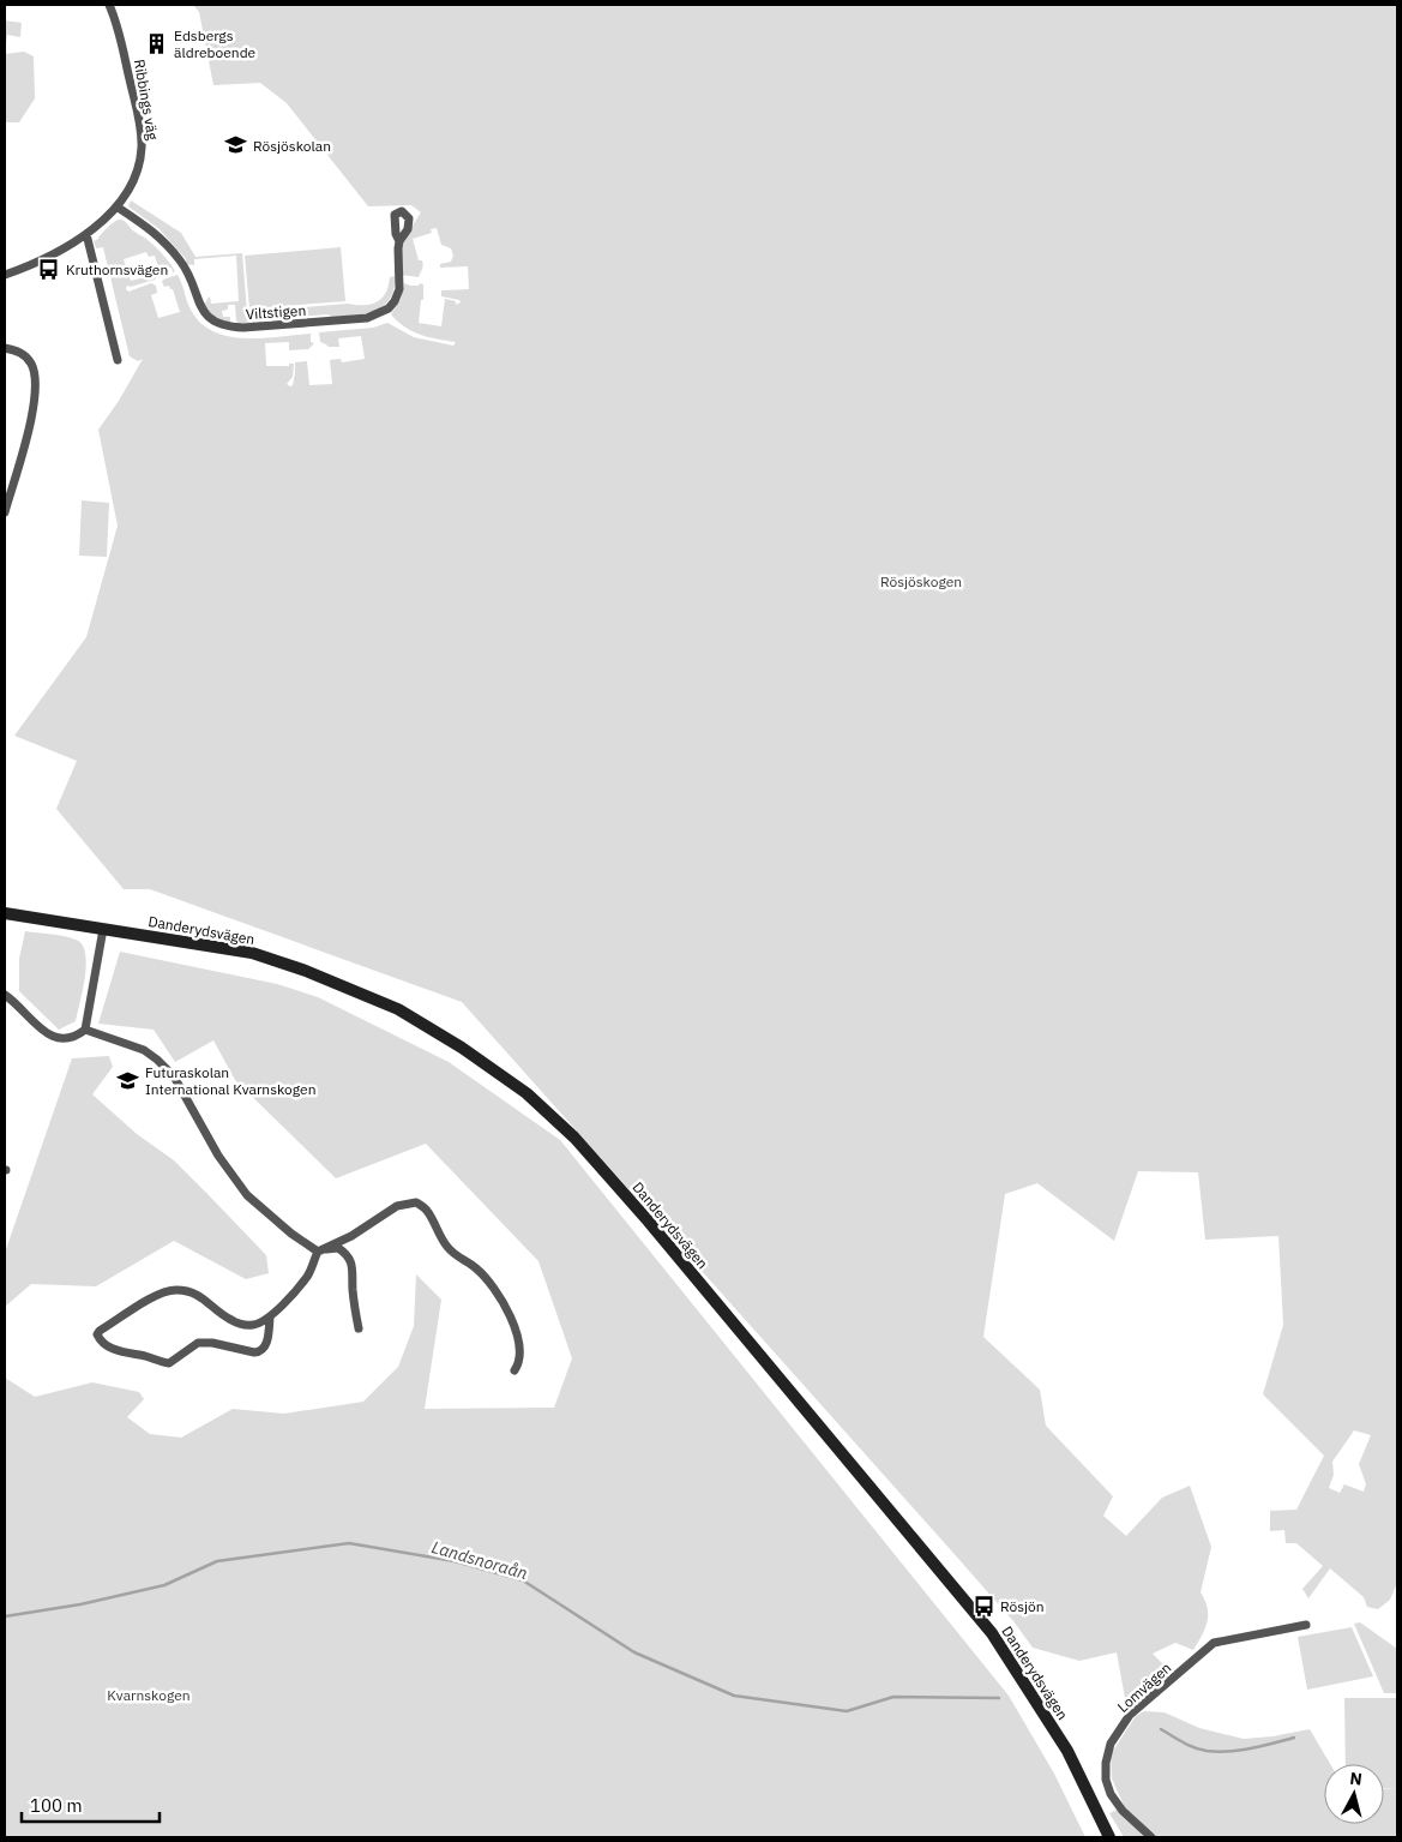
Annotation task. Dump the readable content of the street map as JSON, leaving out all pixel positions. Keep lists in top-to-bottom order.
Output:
{
  "streets": {
    "main road": ["Danderydsvägen"],
    "street": ["Ribbings väg", "Viltstigen", "Lomvägen"]
  },
  "crossings": [
    ["Ribbings väg", "Viltstigen"]
  ],
  "water": ["Landsnoraån"],
  "parks": ["Rösjöskogen", "Kvarnskogen"],
  "places": {
    "building": ["Edsbergs äldreboende"],
    "school or university": ["Rösjöskolan", "Futuraskolan International Kvarnskogen"],
    "bus stop": ["Kruthornsvägen", "Rösjön"]
  },
  "scale_bar": "100 m",
  "north": "top"
}
